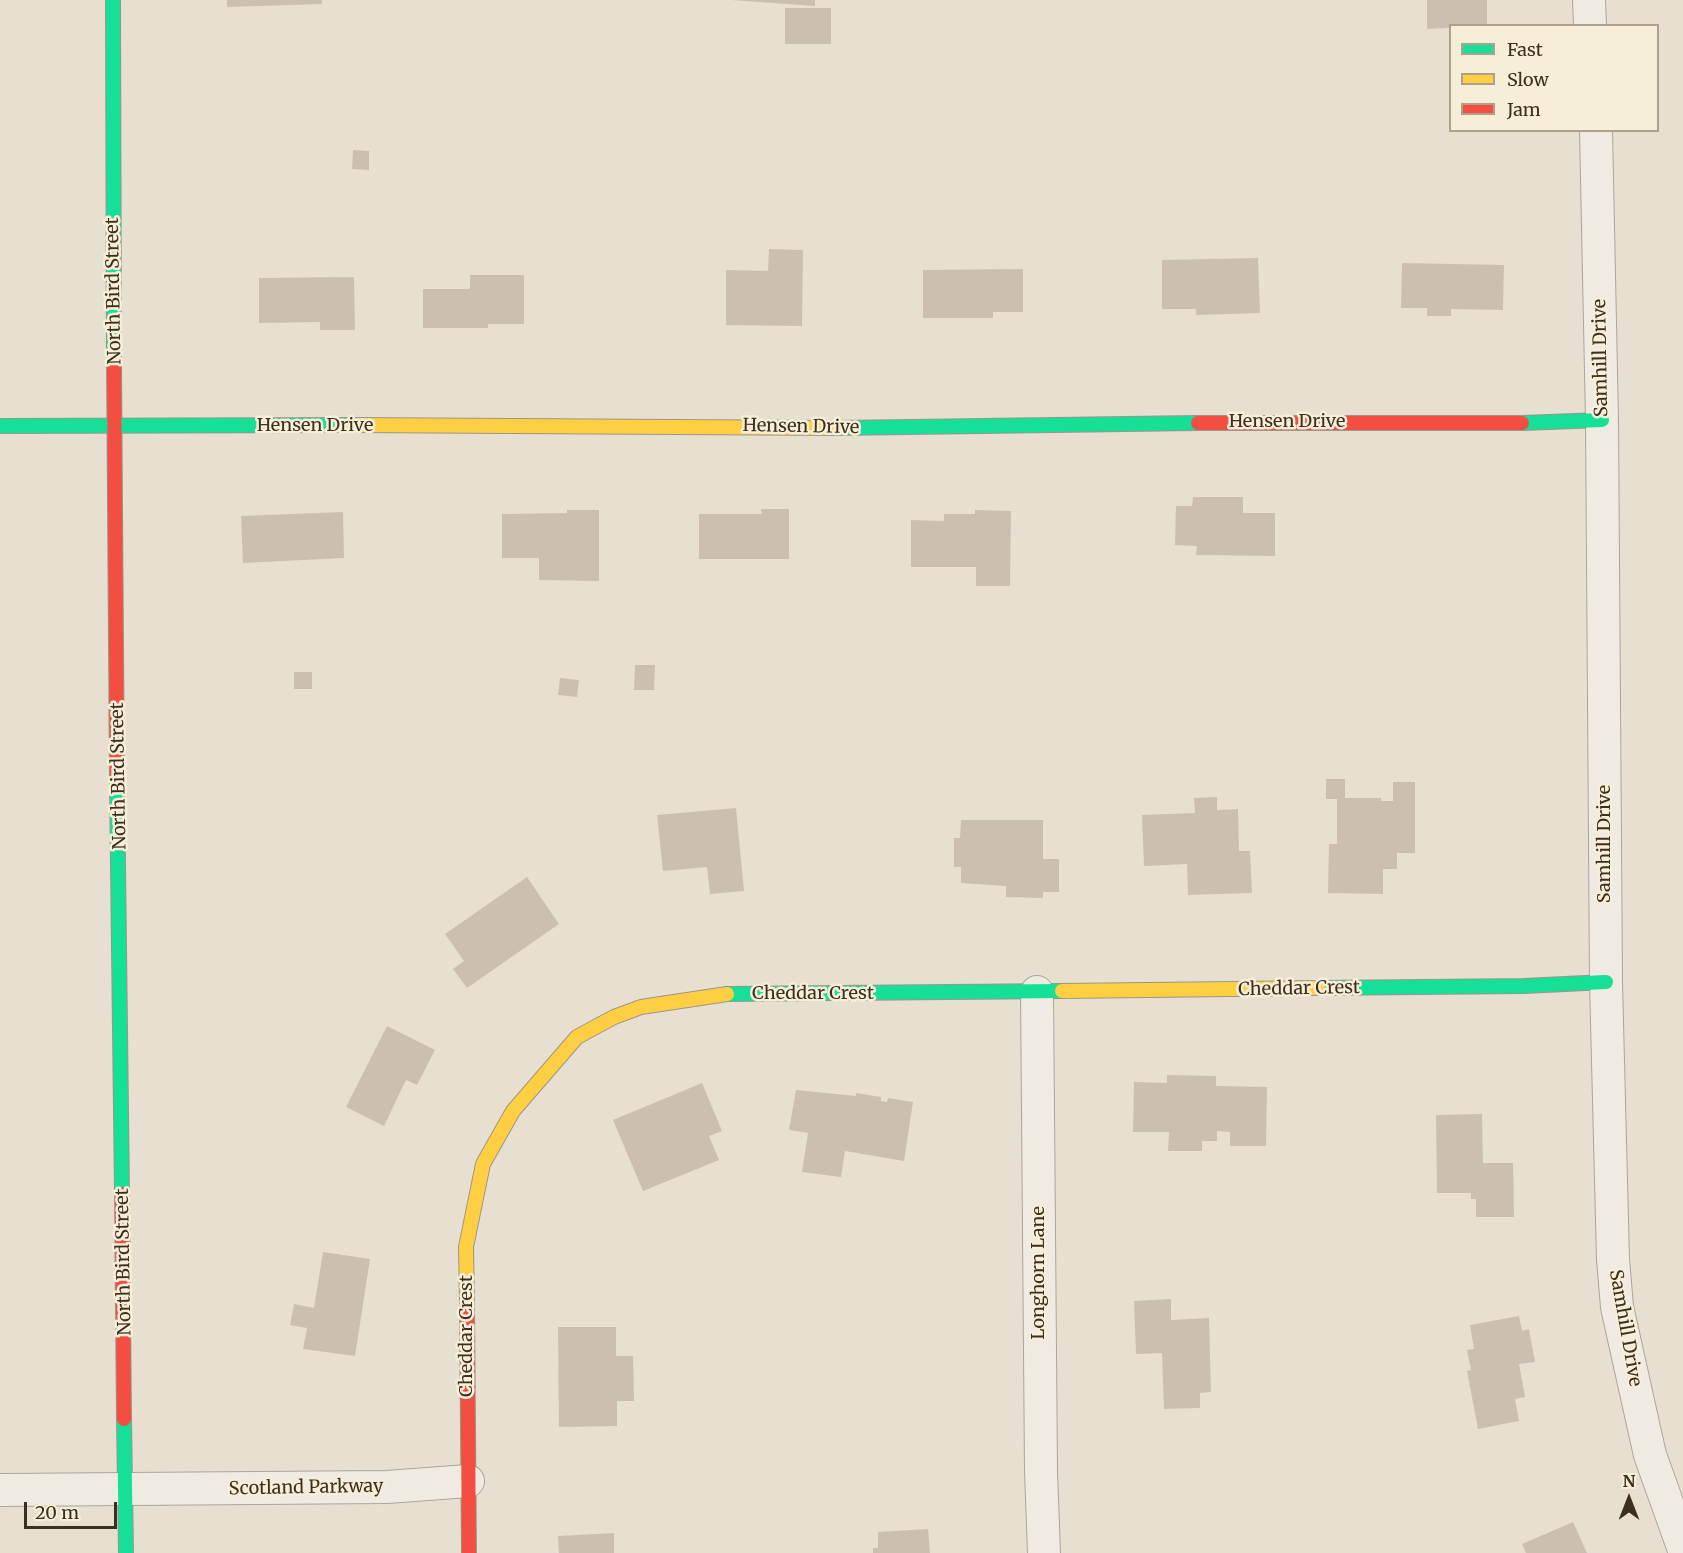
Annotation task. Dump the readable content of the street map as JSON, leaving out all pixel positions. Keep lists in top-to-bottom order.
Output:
{
  "streets": {
    "street": [
      "North Bird Street",
      "Samhill Drive",
      "Hensen Drive",
      "Cheddar Crest",
      "Longhorn Lane",
      "Scotland Parkway"
    ]
  },
  "crossings": [
    ["North Bird Street", "Hensen Drive"],
    ["North Bird Street", "Scotland Parkway"],
    ["Samhill Drive", "Hensen Drive"],
    ["Samhill Drive", "Cheddar Crest"],
    ["Cheddar Crest", "Longhorn Lane"],
    ["Cheddar Crest", "Scotland Parkway"]
  ],
  "legend": ["Fast", "Slow", "Jam"],
  "scale_bar": "20 m",
  "north": "top"
}
